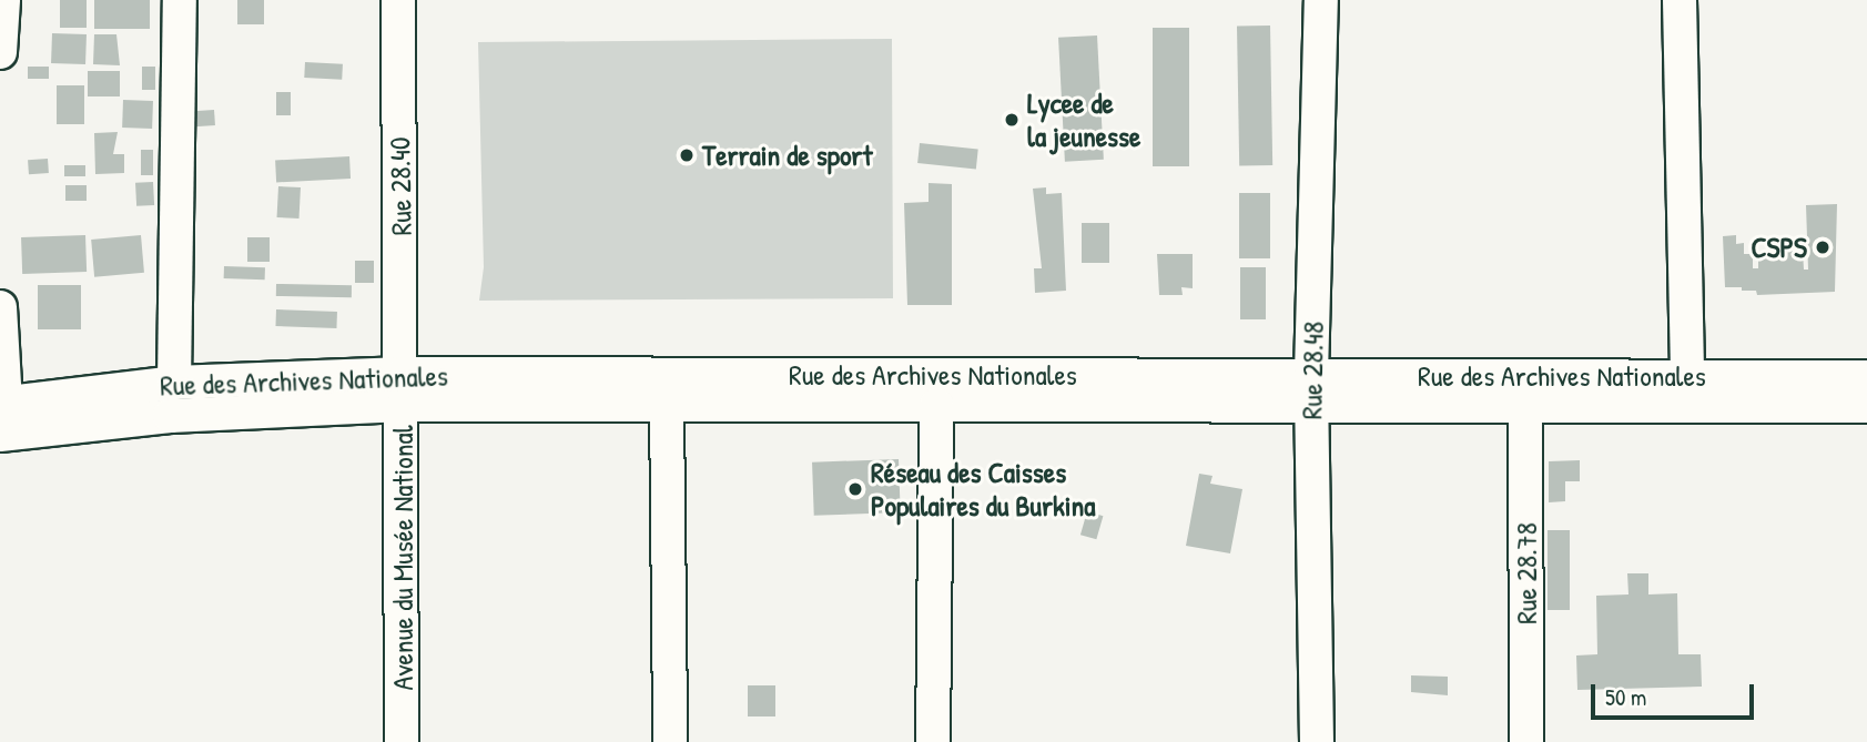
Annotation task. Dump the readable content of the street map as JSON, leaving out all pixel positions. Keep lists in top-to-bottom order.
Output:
{
  "streets": {
    "street": [
      "Rue 28.40",
      "Rue 28.48",
      "Rue des Archives Nationales",
      "Avenue du Musée National",
      "Rue 28.78"
    ]
  },
  "crossings": [
    ["Rue 28.40", "Rue des Archives Nationales"],
    ["Rue 28.40", "Avenue du Musée National"],
    ["Rue 28.48", "Rue des Archives Nationales"],
    ["Rue des Archives Nationales", "Avenue du Musée National"],
    ["Rue des Archives Nationales", "Rue 28.78"]
  ],
  "places": [
    "Lycee de la jeunesse",
    "Terrain de sport",
    "CSPS",
    "Réseau des Caisses Populaires du Burkina"
  ],
  "scale_bar": "50 m"
}
